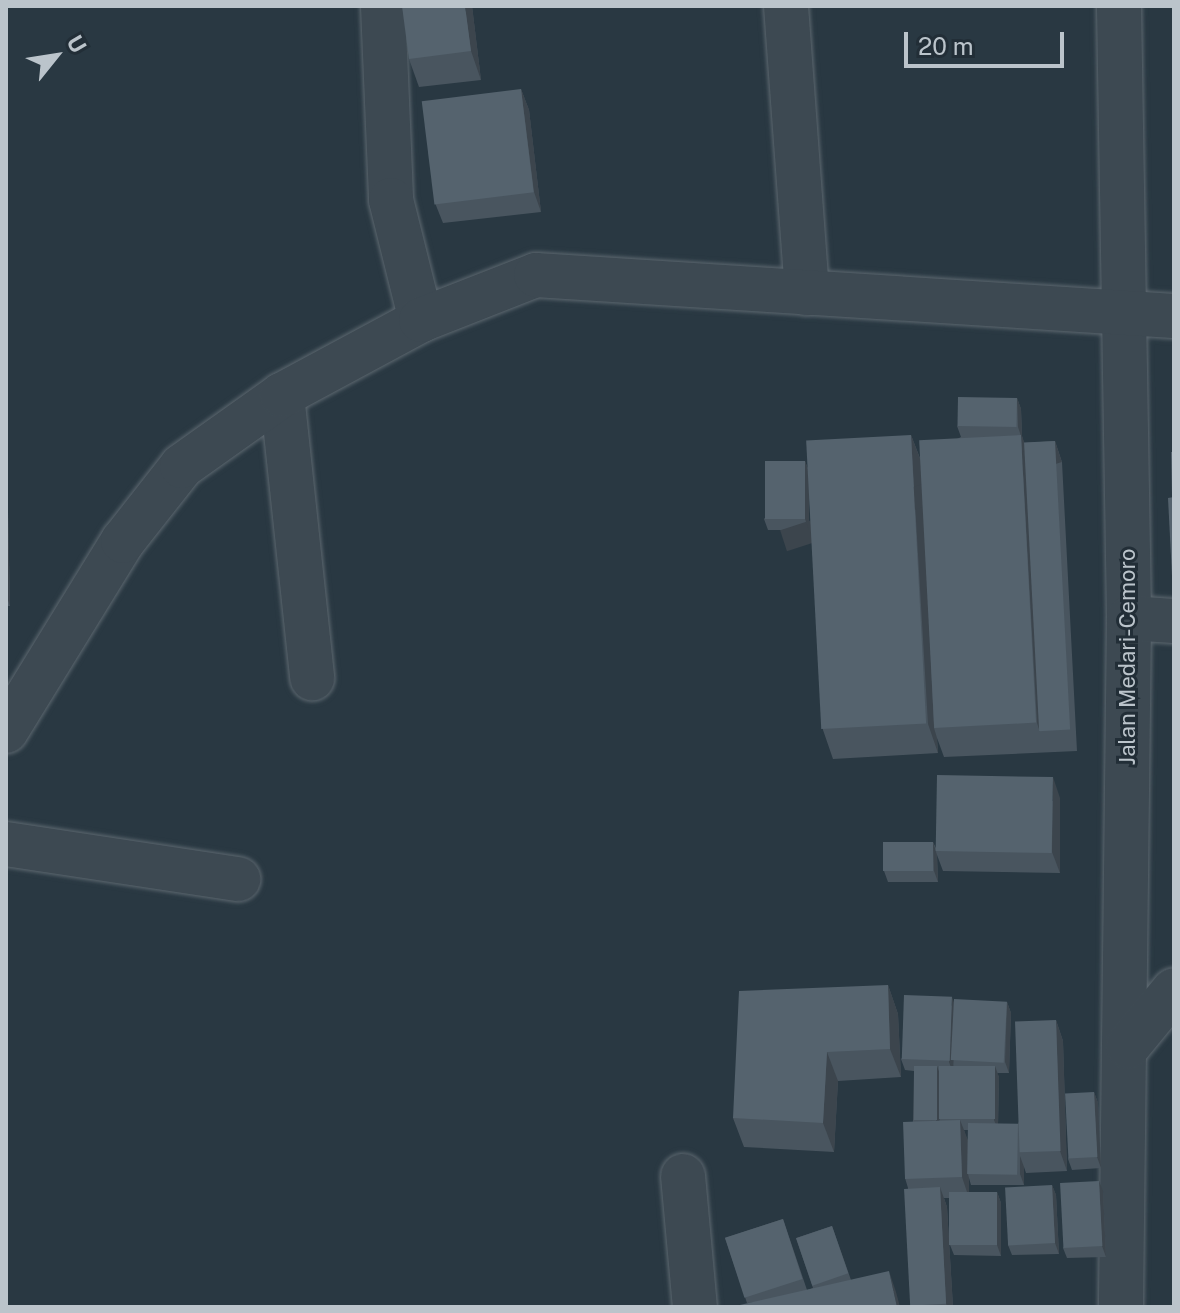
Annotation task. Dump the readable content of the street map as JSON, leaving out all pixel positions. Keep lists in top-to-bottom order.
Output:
{
  "streets": {
    "street": ["Jalan Medari-Cemoro"]
  },
  "scale_bar": "20 m",
  "north": "top right"
}
